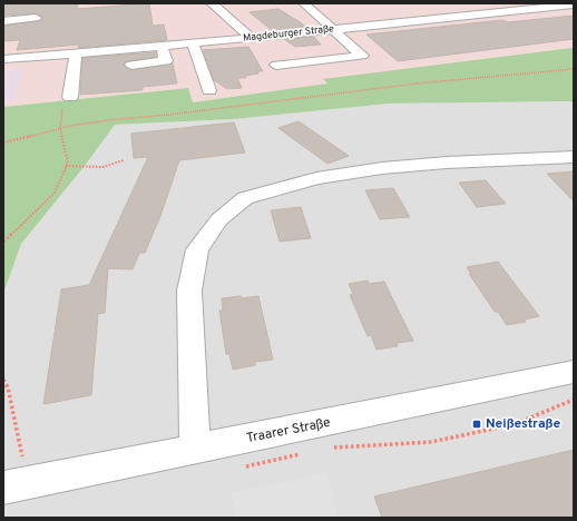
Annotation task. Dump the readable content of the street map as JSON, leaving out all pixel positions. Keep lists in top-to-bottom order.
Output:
{
  "streets": {
    "street": ["Magdeburger Straße", "Traarer Straße"]
  },
  "places": {
    "transit": ["Neißestraße"]
  }
}
